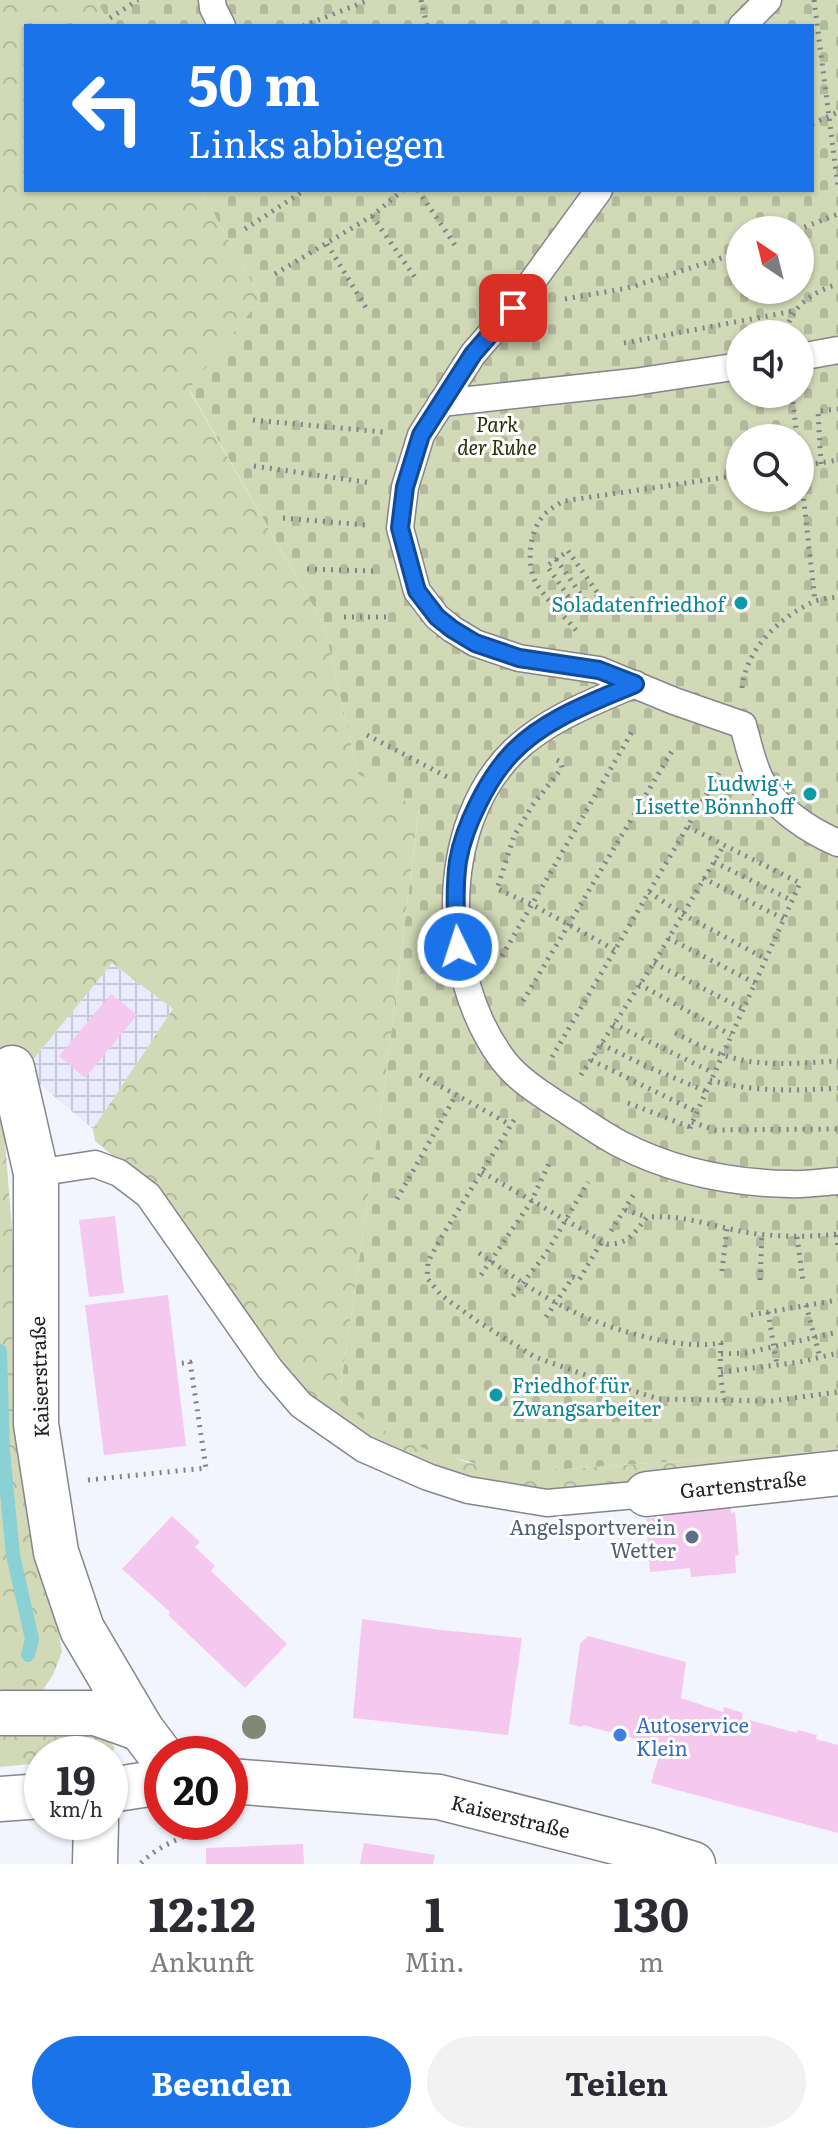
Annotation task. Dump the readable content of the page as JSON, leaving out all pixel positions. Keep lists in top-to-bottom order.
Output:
{
  "streets": {
    "street": ["Kaiserstraße", "Gartenstraße"]
  },
  "parks": ["Park der Ruhe"],
  "places": [
    "Soladatenfriedhof",
    "Ludwig + Lisette Bönnhoff",
    "Friedhof für Zwangsarbeiter",
    "Angelsportverein Wetter",
    "Autoservice Klein"
  ],
  "north": "top left",
  "page": {
    "turn": ["50 m", "Links abbiegen"],
    "speed": "19 km/h",
    "limit": "20",
    "eta": [
      "12:12",
      "Ankunft",
      "1",
      "Min.",
      "130",
      "m"
    ],
    "buttons": ["Beenden", "Teilen"]
  }
}
